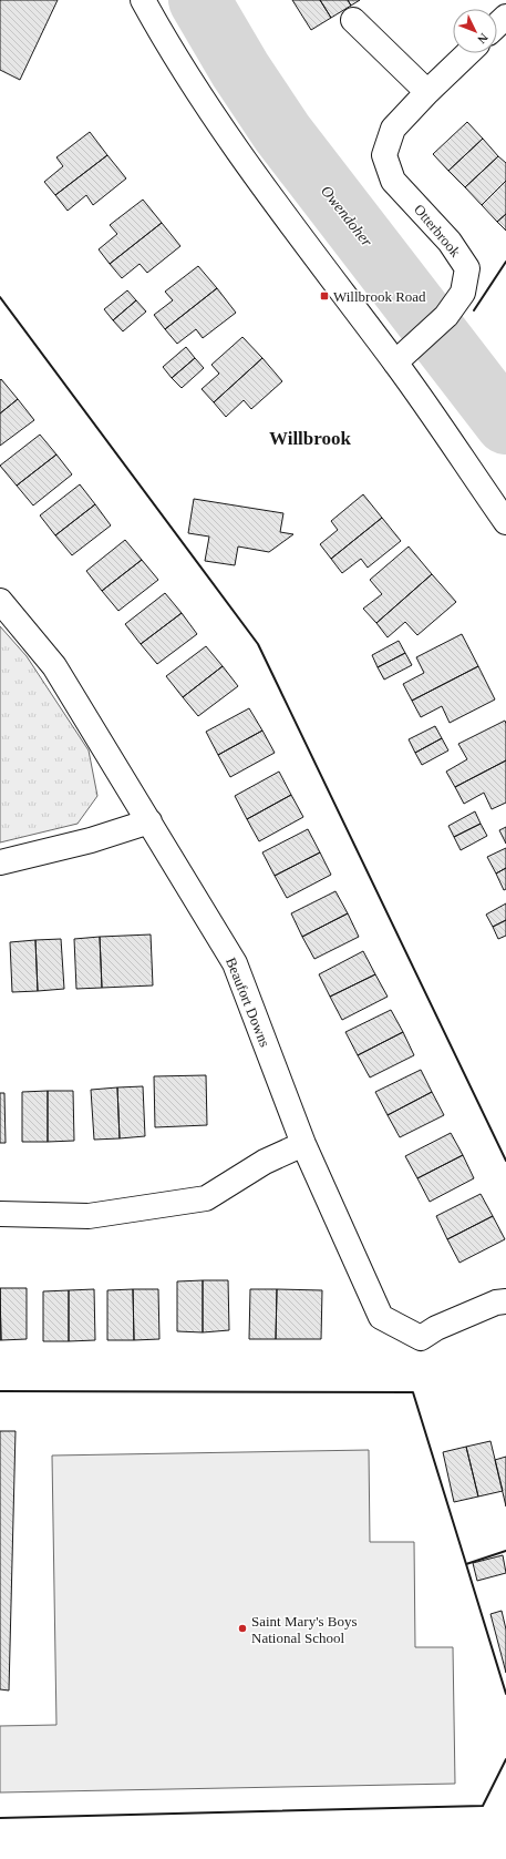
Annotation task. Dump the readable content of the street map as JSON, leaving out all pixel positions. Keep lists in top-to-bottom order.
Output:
{
  "streets": {
    "street": ["Otterbrook", "Beaufort Downs"]
  },
  "districts": ["Willbrook"],
  "water": ["Owendoher"],
  "places": {
    "transit": ["Willbrook Road"],
    "other": ["Saint Mary's Boys National School"]
  },
  "north": "bottom right"
}
